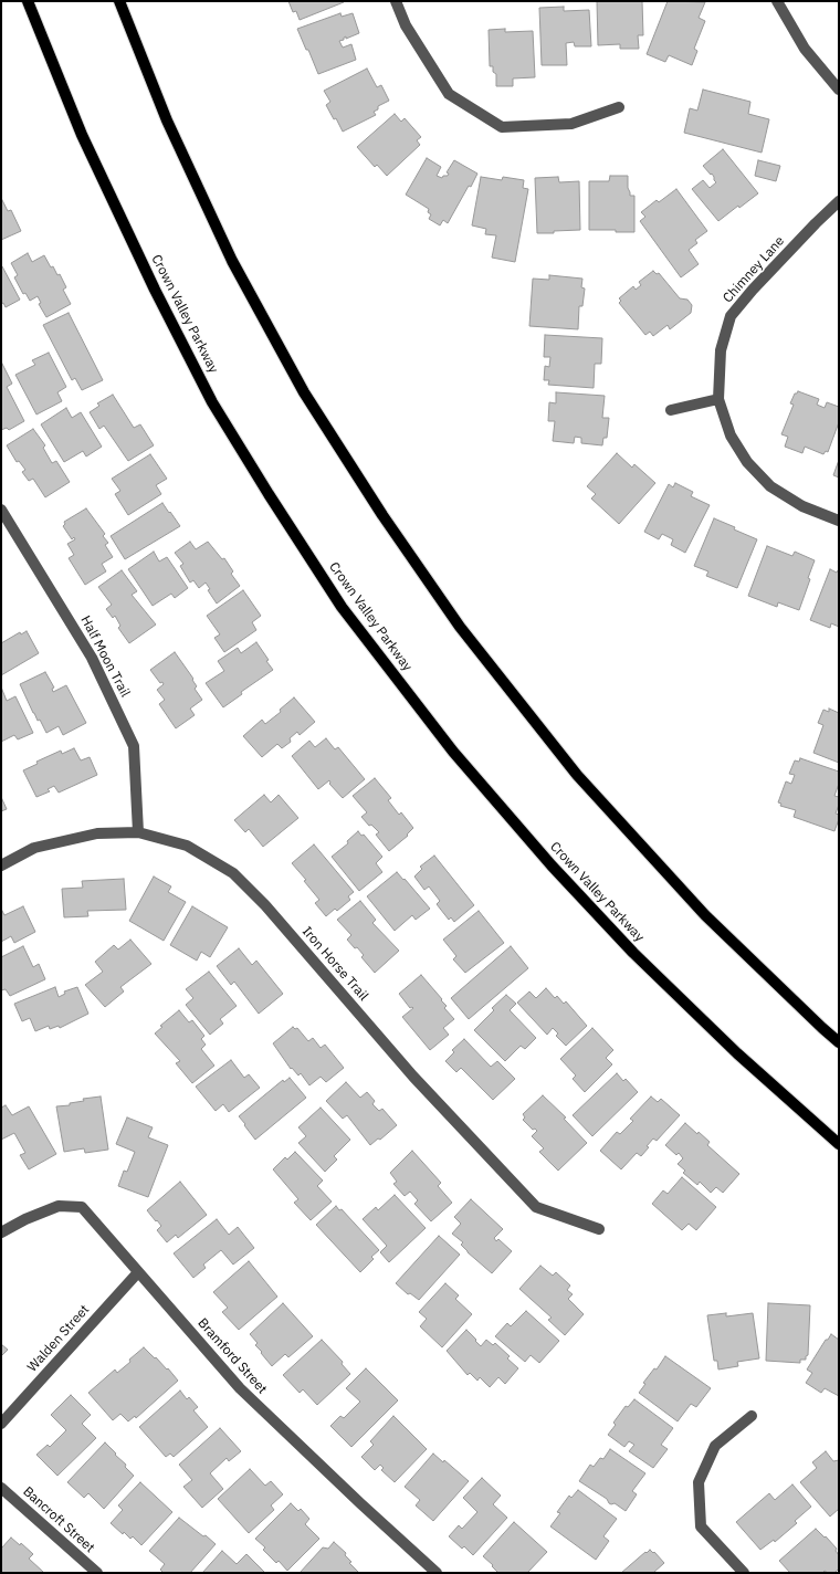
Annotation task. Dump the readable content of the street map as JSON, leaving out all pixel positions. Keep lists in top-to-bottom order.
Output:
{
  "streets": {
    "main road": ["Crown Valley Parkway"],
    "street": [
      "Chimney Lane",
      "Half Moon Trail",
      "Iron Horse Trail",
      "Walden Street",
      "Bramford Street",
      "Bancroft Street"
    ]
  },
  "crossings": [
    ["Half Moon Trail", "Iron Horse Trail"],
    ["Walden Street", "Bramford Street"]
  ]
}
